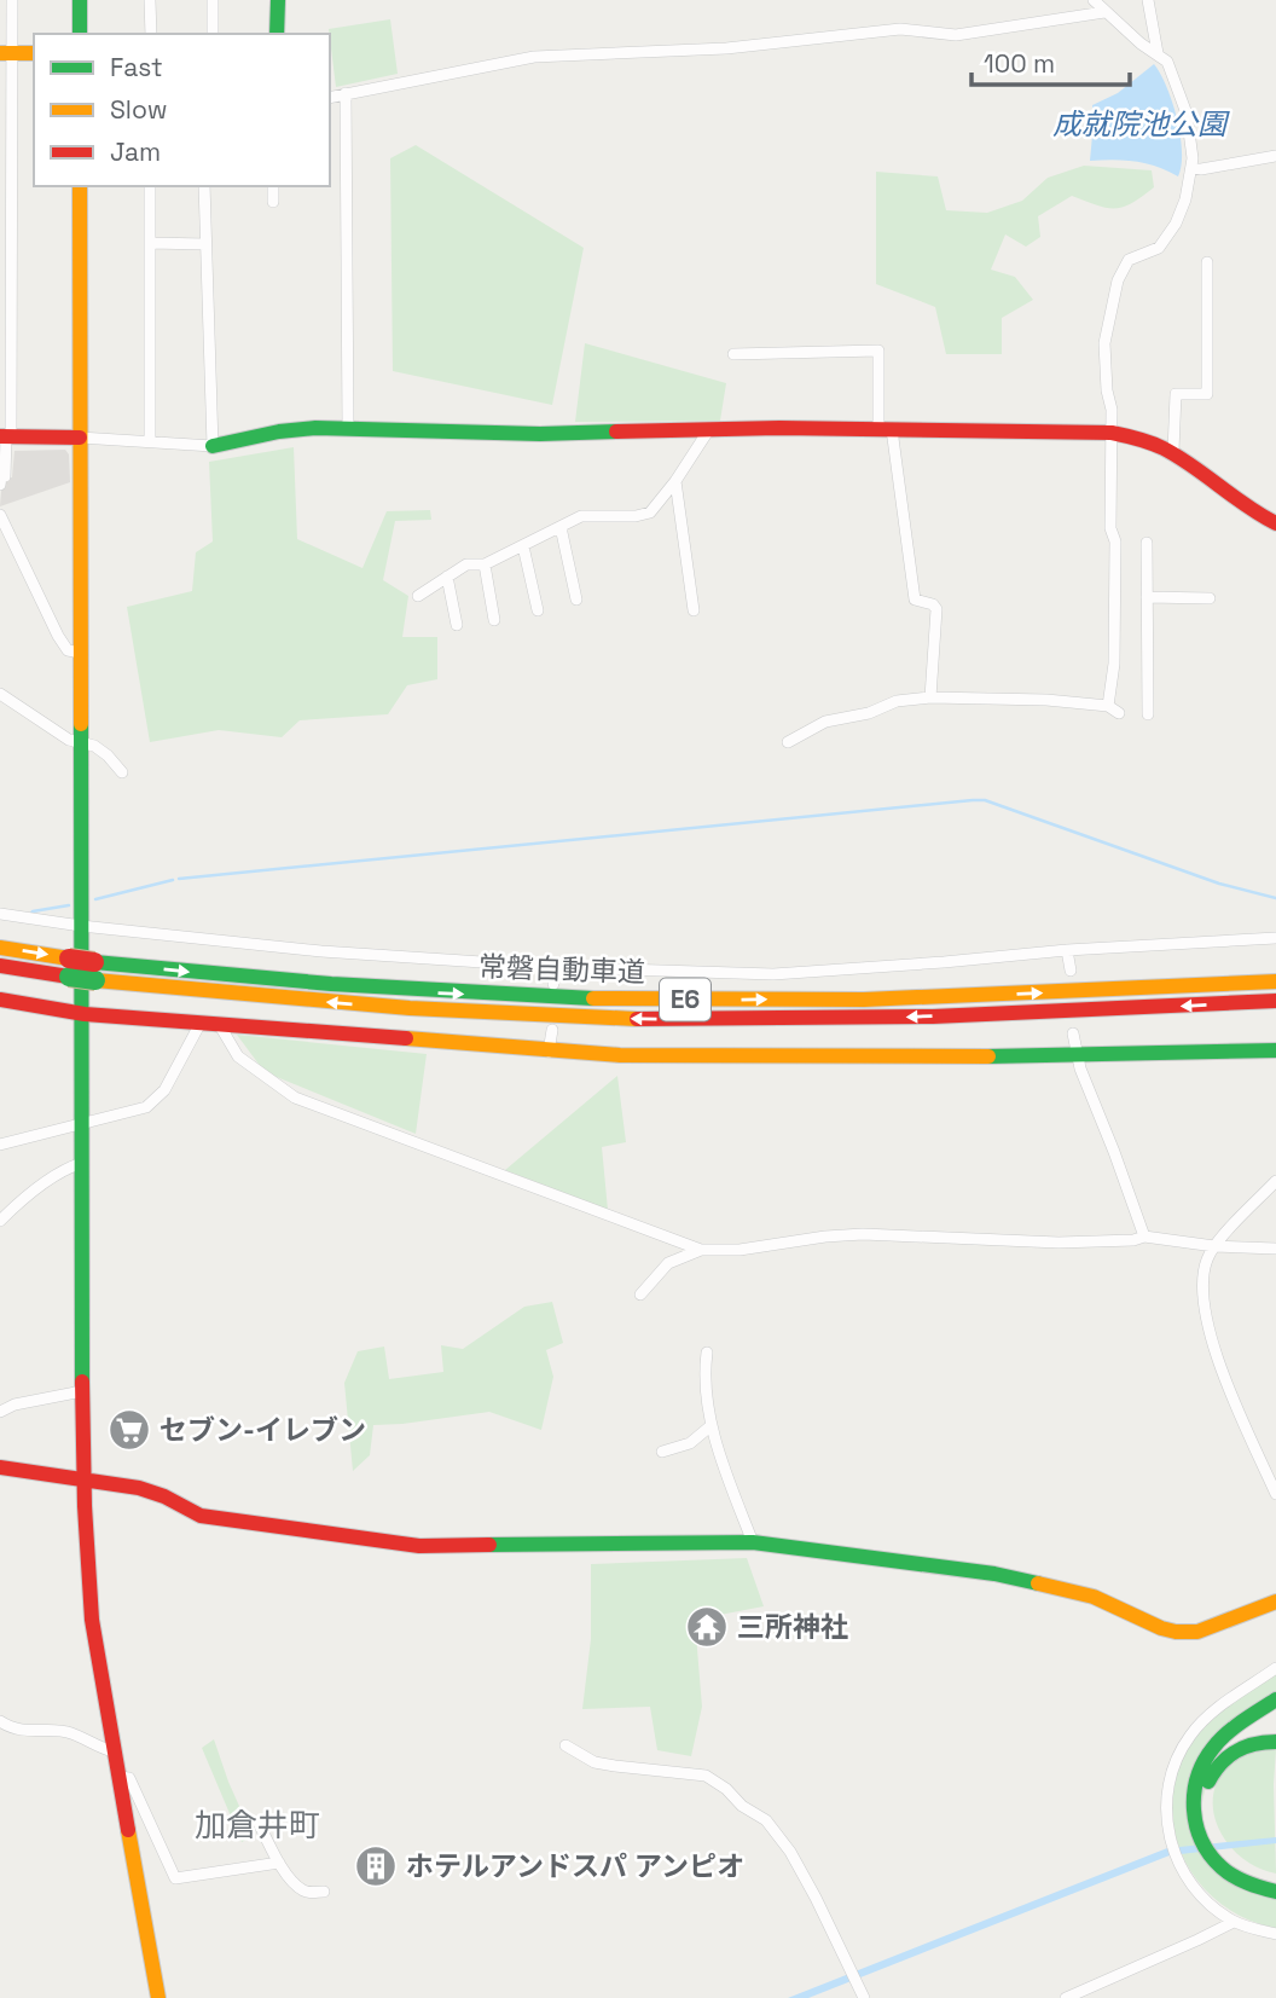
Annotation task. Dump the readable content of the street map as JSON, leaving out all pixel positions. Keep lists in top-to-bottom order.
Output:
{
  "streets": {
    "main road": ["常磐自動車道", "E6"]
  },
  "districts": ["加倉井町"],
  "water": ["成就院池公園"],
  "places": {
    "supermarket": ["セブン-イレブン"],
    "temple": ["三所神社"],
    "building": ["ホテルアンドスパ アンピオ"]
  },
  "legend": ["Fast", "Slow", "Jam"],
  "scale_bar": "100 m"
}
